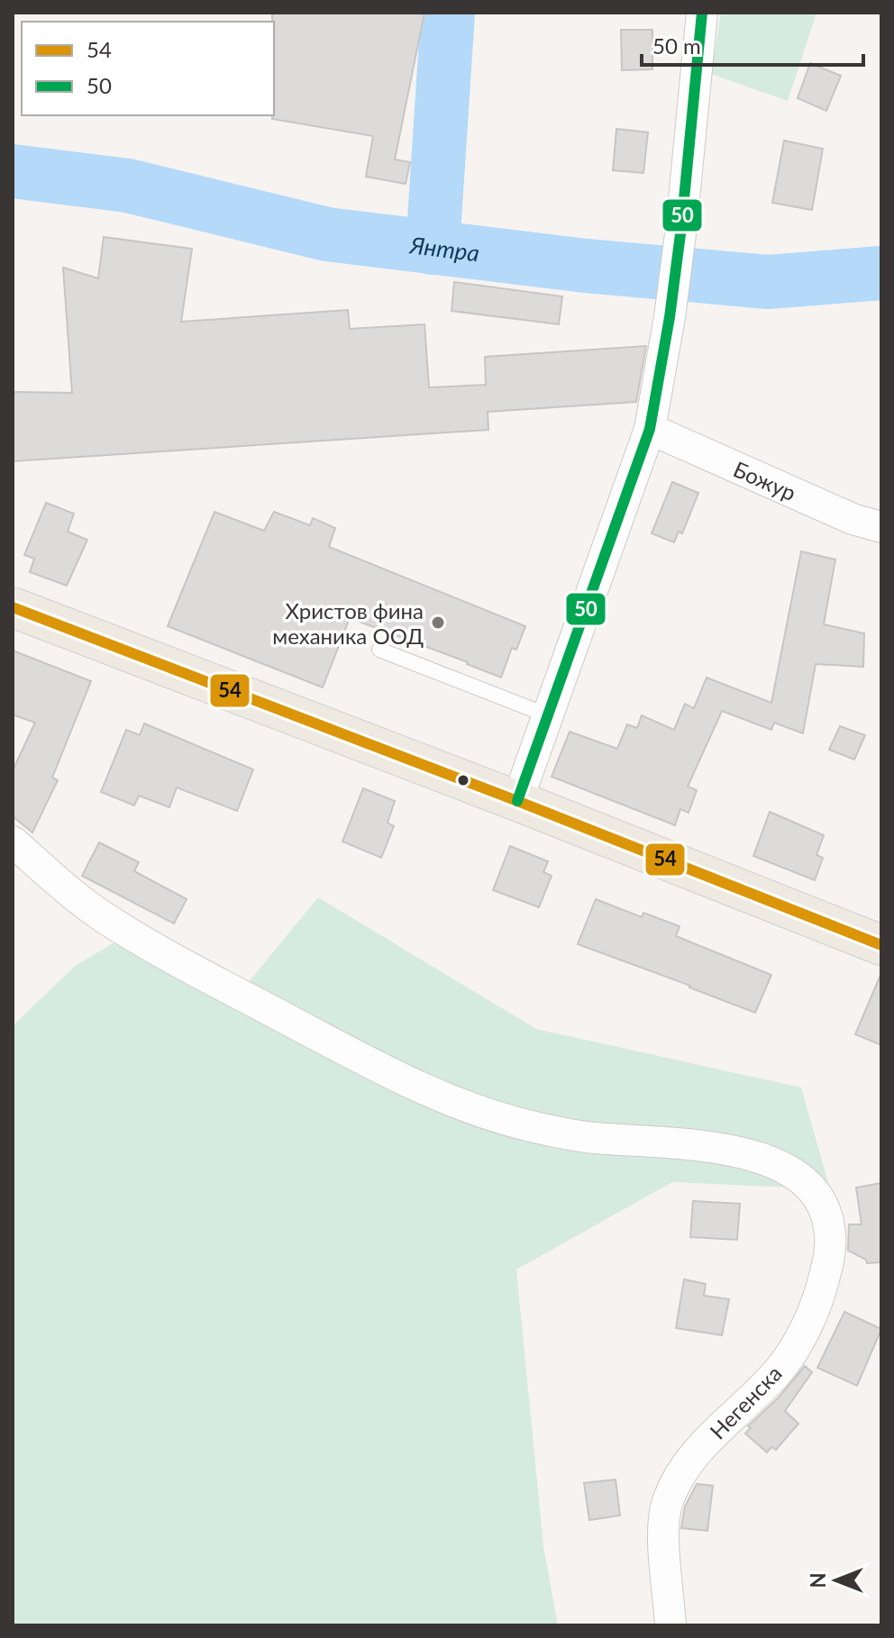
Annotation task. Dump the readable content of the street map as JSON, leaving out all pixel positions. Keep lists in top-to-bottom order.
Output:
{
  "streets": {
    "street": ["Божур", "Негенска"]
  },
  "water": ["Янтра"],
  "places": ["Христов фина механика ООД"],
  "lines": ["transit line 50", "transit line 54"],
  "legend": ["54", "50"],
  "scale_bar": "50 m",
  "north": "left"
}
